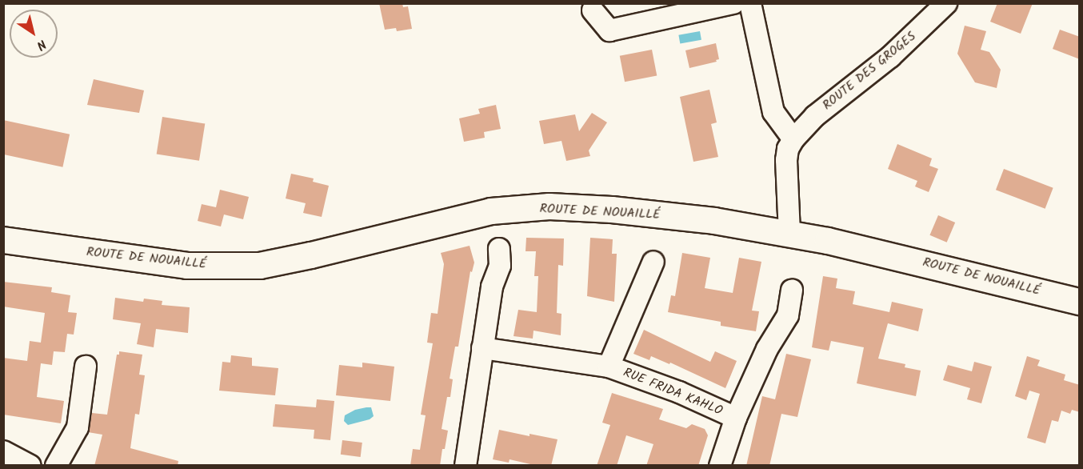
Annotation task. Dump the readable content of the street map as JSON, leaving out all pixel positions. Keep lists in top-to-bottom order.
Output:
{
  "streets": {
    "street": ["ROUTE DES GROGES", "ROUTE DE NOUAILLÉ", "RUE FRIDA KAHLO"]
  },
  "north": "bottom right"
}
